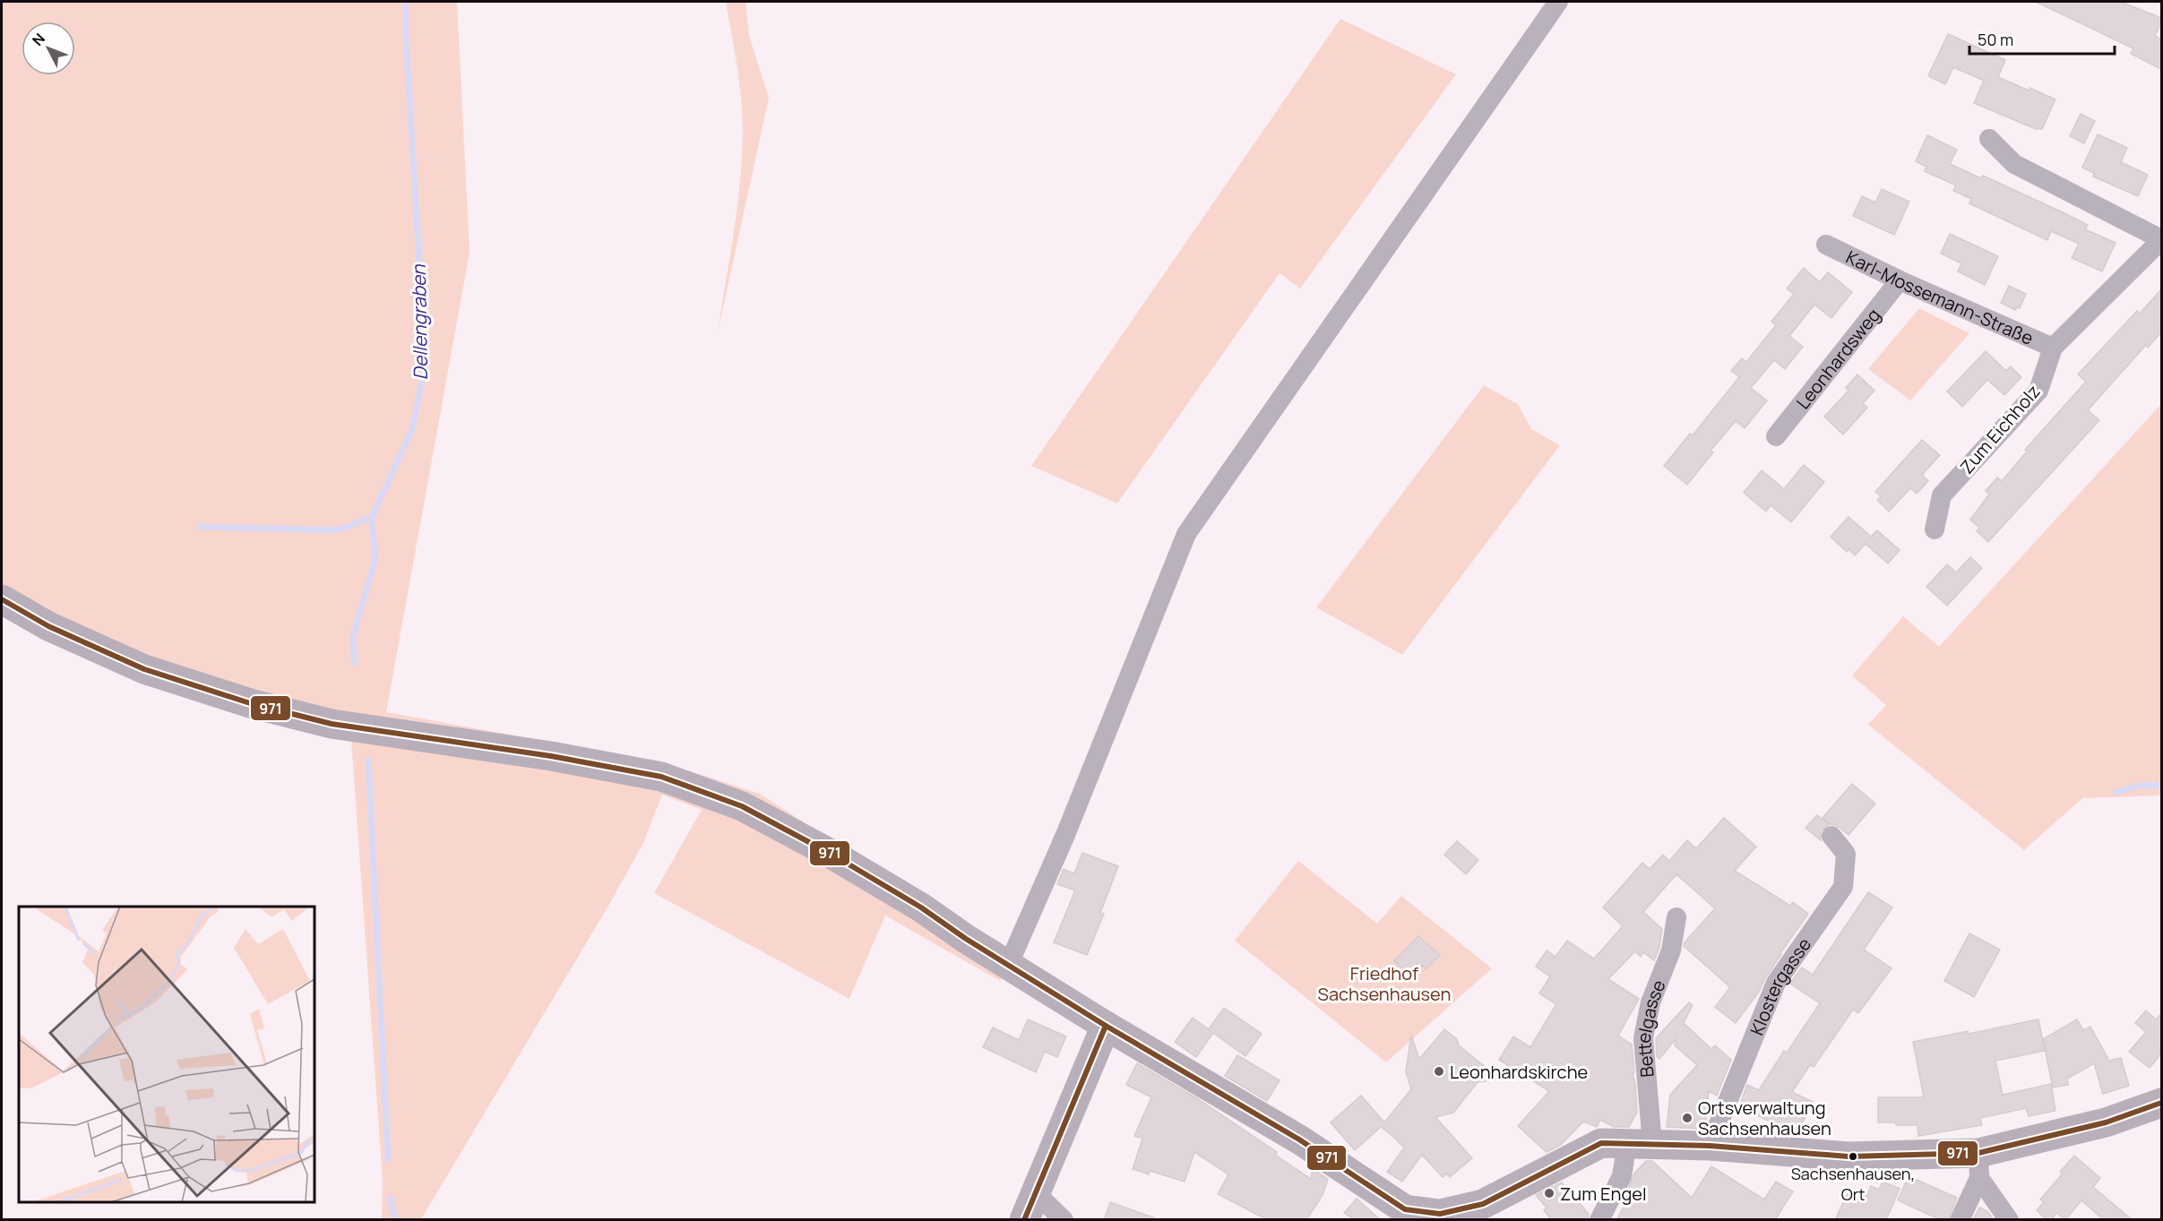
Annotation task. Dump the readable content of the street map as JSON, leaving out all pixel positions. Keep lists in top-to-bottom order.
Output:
{
  "streets": {
    "street": [
      "Karl-Mossemann-Straße",
      "Leonhardsweg",
      "Zum Eichholz",
      "Klostergasse",
      "Bettelgasse"
    ]
  },
  "crossings": [
    ["Karl-Mossemann-Straße", "Leonhardsweg"],
    ["Karl-Mossemann-Straße", "Zum Eichholz"]
  ],
  "water": ["Dellengraben"],
  "parks": ["Friedhof Sachsenhausen"],
  "places": [
    "Leonhardskirche",
    "Ortsverwaltung Sachsenhausen",
    "Sachsenhausen, Ort",
    "Zum Engel"
  ],
  "lines": ["transit line 971"],
  "scale_bar": "50 m",
  "north": "top left"
}
